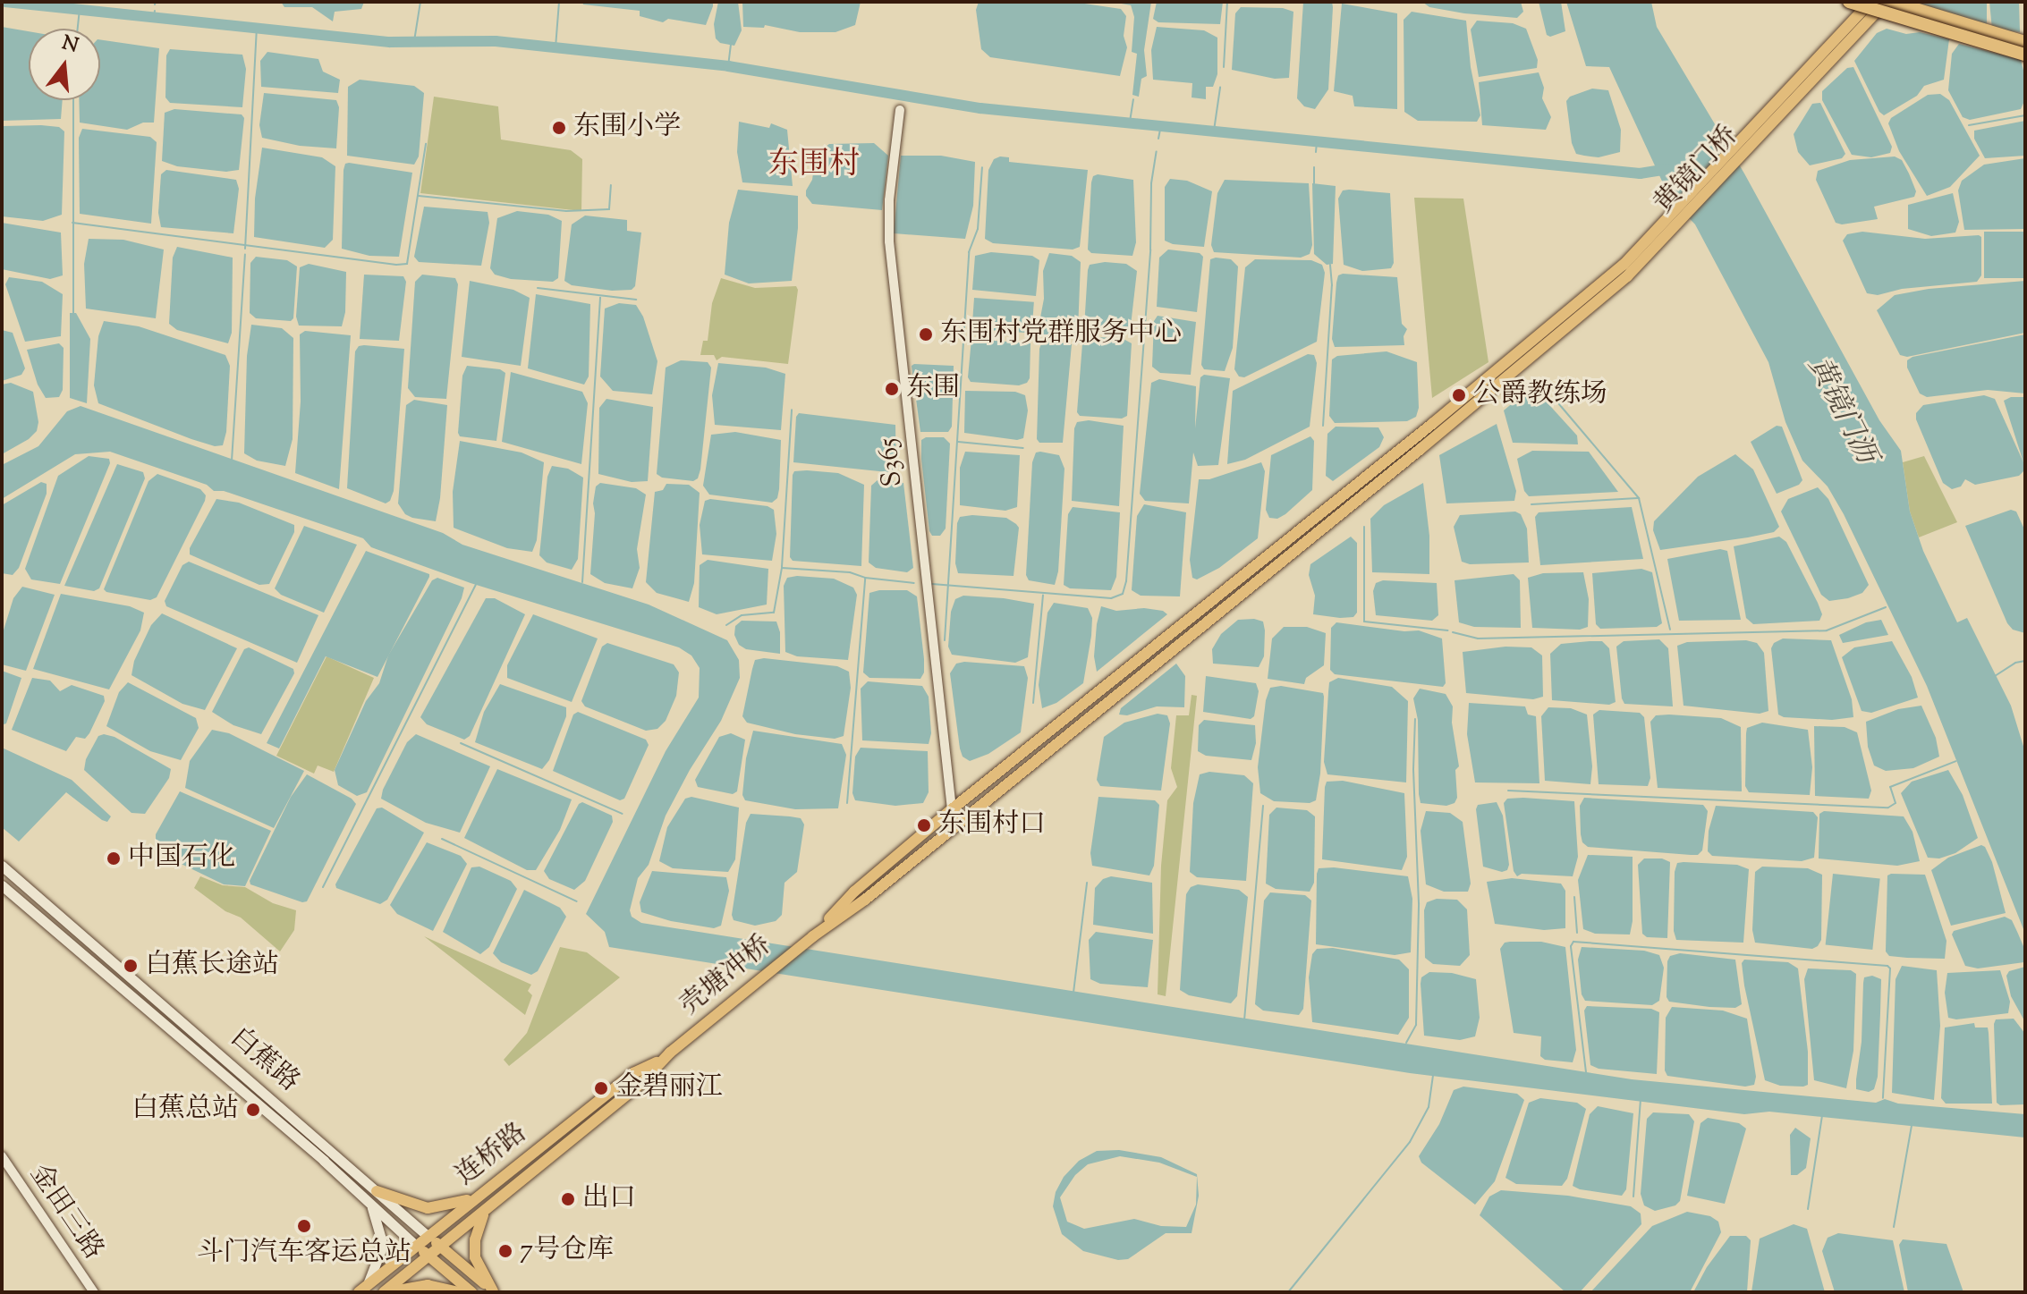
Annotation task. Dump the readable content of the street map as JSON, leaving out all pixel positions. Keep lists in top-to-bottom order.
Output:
{
  "streets": {
    "main road": [
      "黄镜门桥",
      "壳塘冲桥",
      "白蕉路",
      "连桥路"
    ],
    "street": ["S365", "金田三路"]
  },
  "crossings": [
    ["壳塘冲桥", "连桥路"],
    ["白蕉路", "连桥路"]
  ],
  "districts": ["东围村"],
  "water": ["黄镜门沥"],
  "places": [
    "东围小学",
    "东围村党群服务中心",
    "东围",
    "公爵教练场",
    "东围村口",
    "中国石化",
    "白蕉长途站",
    "金碧丽江",
    "白蕉总站",
    "出口",
    "斗门汽车客运总站",
    "7号仓库"
  ],
  "north": "top"
}
